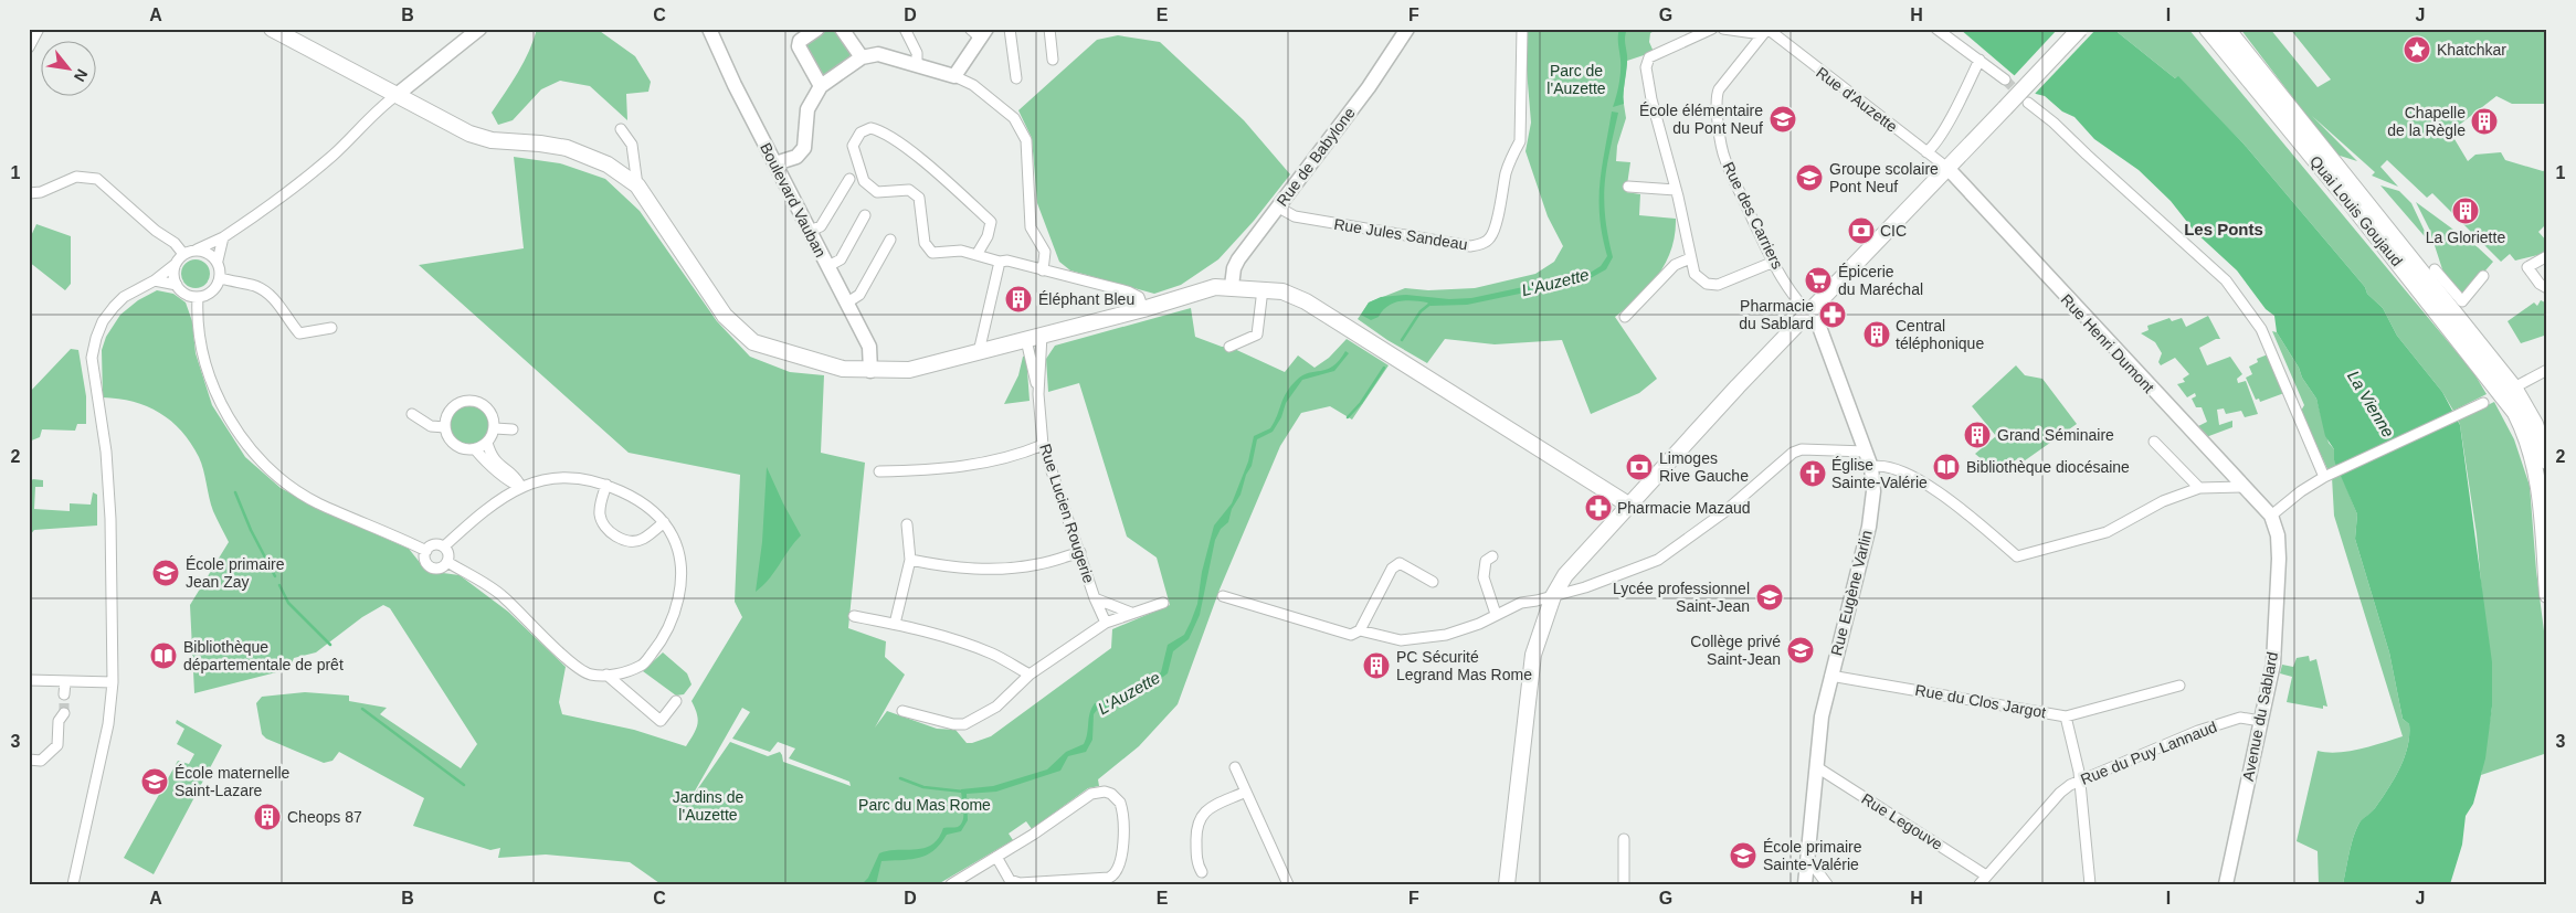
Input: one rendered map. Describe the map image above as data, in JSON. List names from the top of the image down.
{
  "streets": {
    "main road": ["Quai Louis Goujaud"],
    "street": [
      "Rue d'Auzette",
      "Rue de Babylone",
      "Boulevard Vauban",
      "Rue des Carriers",
      "Rue Jules Sandeau",
      "Rue Henri Dumont",
      "Rue Lucien Rougerie",
      "Rue Eugène Varlin",
      "Rue du Clos Jargot",
      "Avenue du Sablard",
      "Rue du Puy Lannaud",
      "Rue Legouve"
    ]
  },
  "crossings": [
    ["Rue d'Auzette", "Rue des Carriers"],
    ["Rue d'Auzette", "Rue Henri Dumont"],
    ["Rue de Babylone", "Rue Jules Sandeau"],
    ["Rue des Carriers", "Rue Eugène Varlin"],
    ["Rue Henri Dumont", "Avenue du Sablard"],
    ["Rue Eugène Varlin", "Rue du Clos Jargot"],
    ["Rue Eugène Varlin", "Rue Legouve"],
    ["Rue du Clos Jargot", "Rue du Puy Lannaud"],
    ["Avenue du Sablard", "Rue du Puy Lannaud"],
    ["Rue du Puy Lannaud", "Rue Legouve"]
  ],
  "districts": ["Les Ponts"],
  "water": ["L'Auzette", "La Vienne"],
  "parks": ["Parc de l'Auzette", "Jardins de l'Auzette", "Parc du Mas Rome"],
  "places": {
    "place": ["Khatchkar"],
    "school or university": [
      "École élémentaire du Pont Neuf",
      "Groupe scolaire Pont Neuf",
      "École primaire Jean Zay",
      "Lycée professionnel Saint-Jean",
      "Collège privé Saint-Jean",
      "École maternelle Saint-Lazare",
      "École primaire Sainte-Valérie"
    ],
    "building": [
      "Chapelle de la Règle",
      "La Gloriette",
      "Éléphant Bleu",
      "Central téléphonique",
      "Grand Séminaire",
      "PC Sécurité Legrand Mas Rome",
      "Cheops 87"
    ],
    "bank": ["CIC", "Limoges Rive Gauche"],
    "supermarket": ["Épicerie du Maréchal"],
    "pharmacy": ["Pharmacie du Sablard", "Pharmacie Mazaud"],
    "library": ["Bibliothèque diocésaine", "Bibliothèque départementale de prêt"],
    "church": ["Église Sainte-Valérie"]
  },
  "north": "bottom right",
  "grid": {
    "columns": [
      "A",
      "B",
      "C",
      "D",
      "E",
      "F",
      "G",
      "H",
      "I",
      "J"
    ],
    "rows": ["1", "2", "3"]
  }
}
